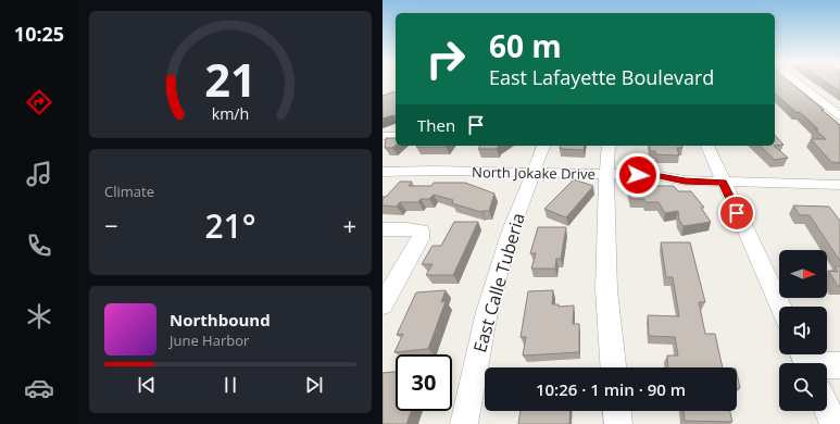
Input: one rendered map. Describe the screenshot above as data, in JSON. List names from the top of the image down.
{
  "streets": {
    "street": ["North Jokake Drive", "East Calle Tuberia"]
  },
  "crossings": [
    ["North Jokake Drive", "East Calle Tuberia"]
  ],
  "north": "right",
  "page": {
    "tabs": "10:25",
    "turn": ["60 m", "East Lafayette Boulevard"],
    "then": "Then",
    "tile": "Climate",
    "heat": ["−", "21°", "+"],
    "song": ["Northbound", "June Harbor"],
    "limit": "30",
    "trip": "10:26 · 1 min · 90 m",
    "gauge": ["21", "km/h"]
  }
}
